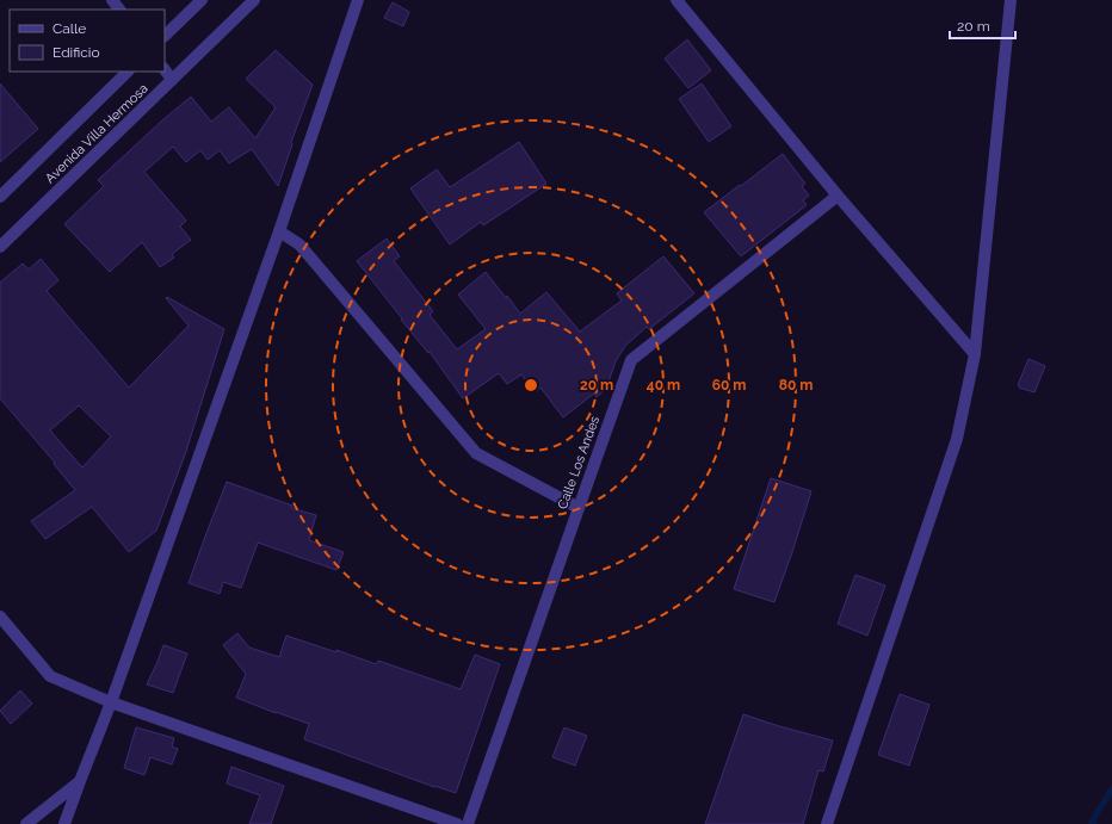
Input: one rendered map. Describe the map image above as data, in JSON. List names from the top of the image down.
{
  "streets": {
    "street": ["Avenida Villa Hermosa", "Calle Los Andes"]
  },
  "legend": ["Calle", "Edificio"],
  "scale_bar": "20 m",
  "rings": [
    "20 m",
    "40 m",
    "60 m",
    "80 m"
  ]
}
